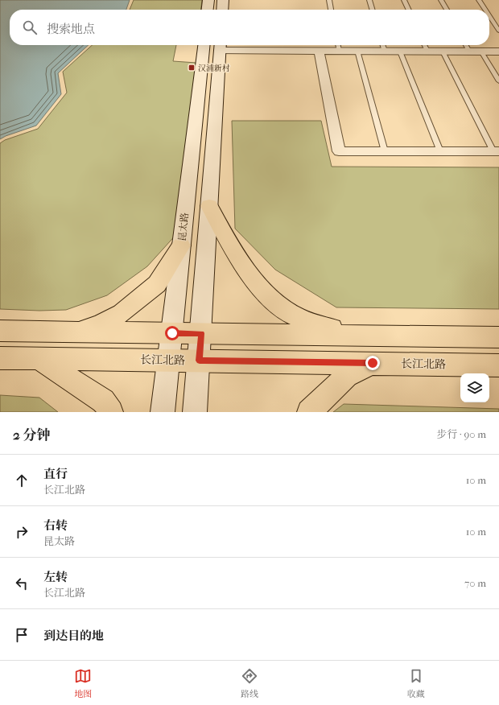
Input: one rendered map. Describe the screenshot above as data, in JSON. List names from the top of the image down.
{
  "streets": {
    "main road": ["昆太路", "长江北路"]
  },
  "crossings": [
    ["昆太路", "长江北路"]
  ],
  "places": {
    "transit": ["汉浦新村"]
  },
  "page": {
    "search": "搜索地点",
    "heading": ["2 分钟", "步行 · 90 m"],
    "list": [
      ["直行", "长江北路", "10 m"],
      ["右转", "昆太路", "10 m"],
      ["左转", "长江北路", "70 m"],
      "到达目的地"
    ],
    "nav": ["地图", "路线", "收藏"]
  }
}
